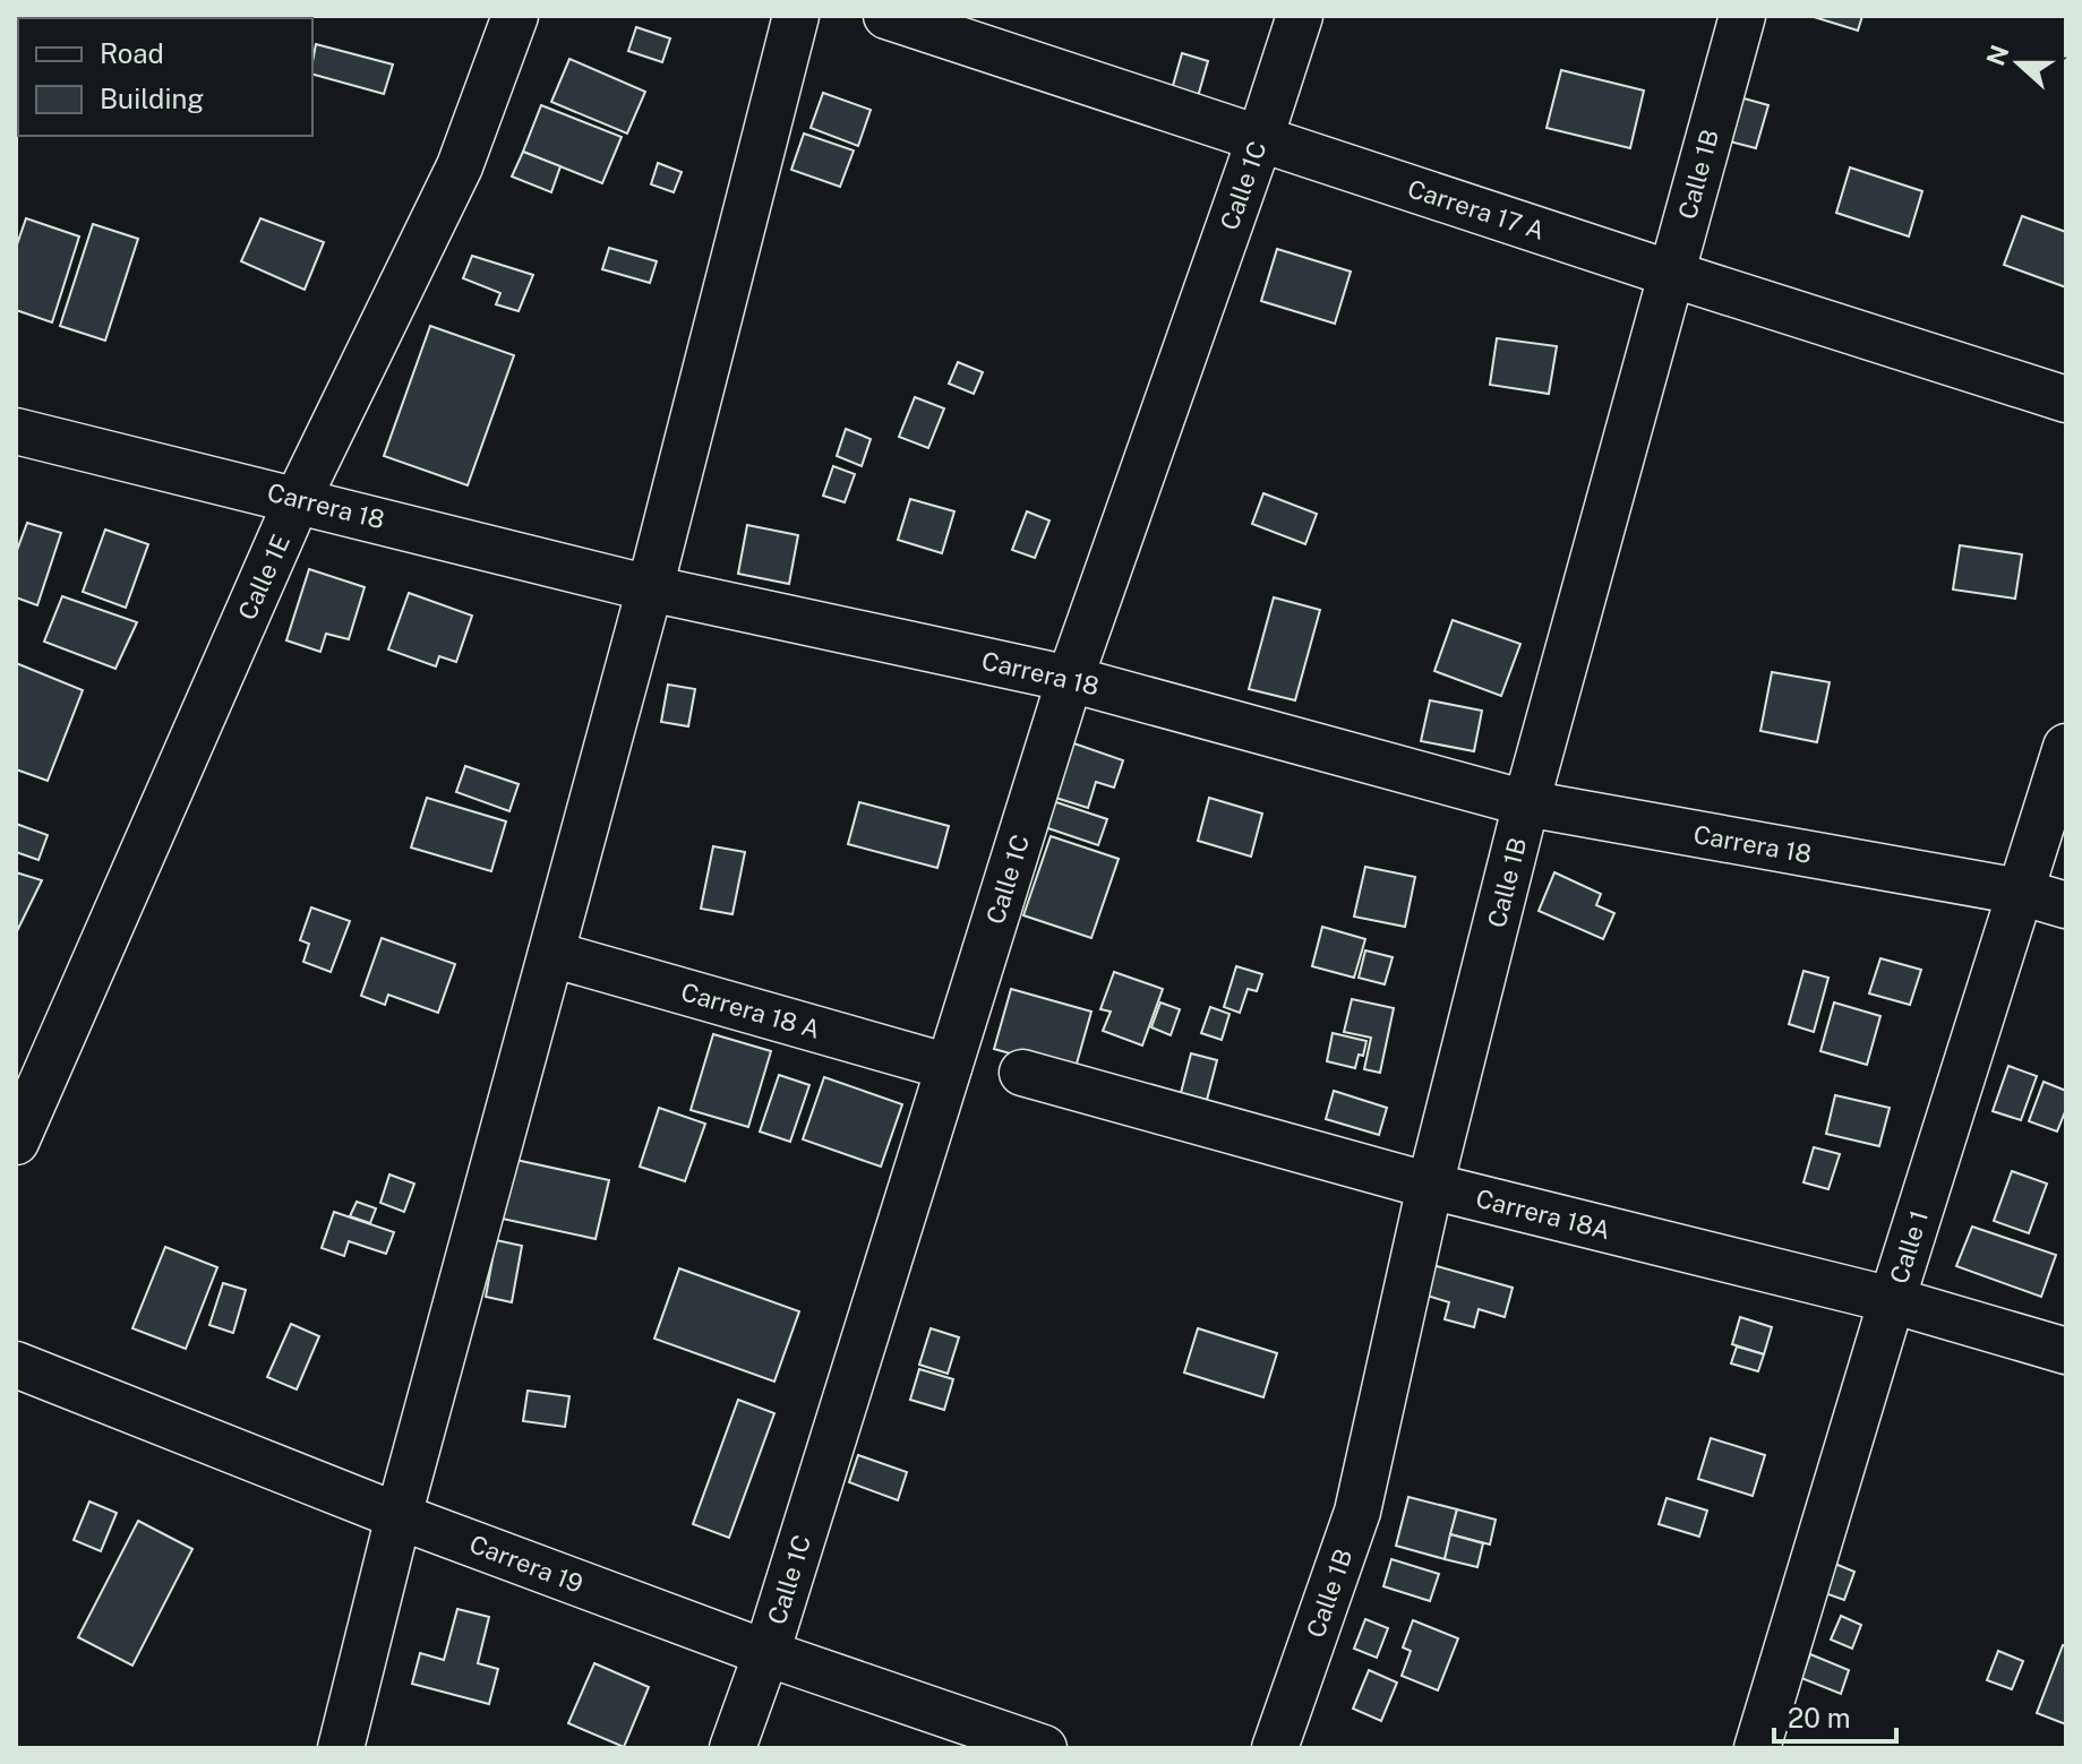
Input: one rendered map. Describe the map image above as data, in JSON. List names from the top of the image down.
{
  "streets": {
    "street": [
      "Calle 1B",
      "Calle 1C",
      "Carrera 17 A",
      "Carrera 18",
      "Calle 1E",
      "Carrera 18 A",
      "Carrera 18A",
      "Calle 1",
      "Carrera 19"
    ]
  },
  "crossings": [
    ["Calle 1B", "Carrera 17 A"],
    ["Calle 1B", "Carrera 18"],
    ["Calle 1B", "Carrera 18A"],
    ["Calle 1C", "Carrera 17 A"],
    ["Calle 1C", "Carrera 18"],
    ["Calle 1C", "Carrera 18 A"],
    ["Calle 1C", "Carrera 19"],
    ["Carrera 18", "Calle 1E"],
    ["Carrera 18", "Calle 1"],
    ["Carrera 18A", "Calle 1"]
  ],
  "legend": ["Road", "Building"],
  "scale_bar": "20 m",
  "north": "left"
}
